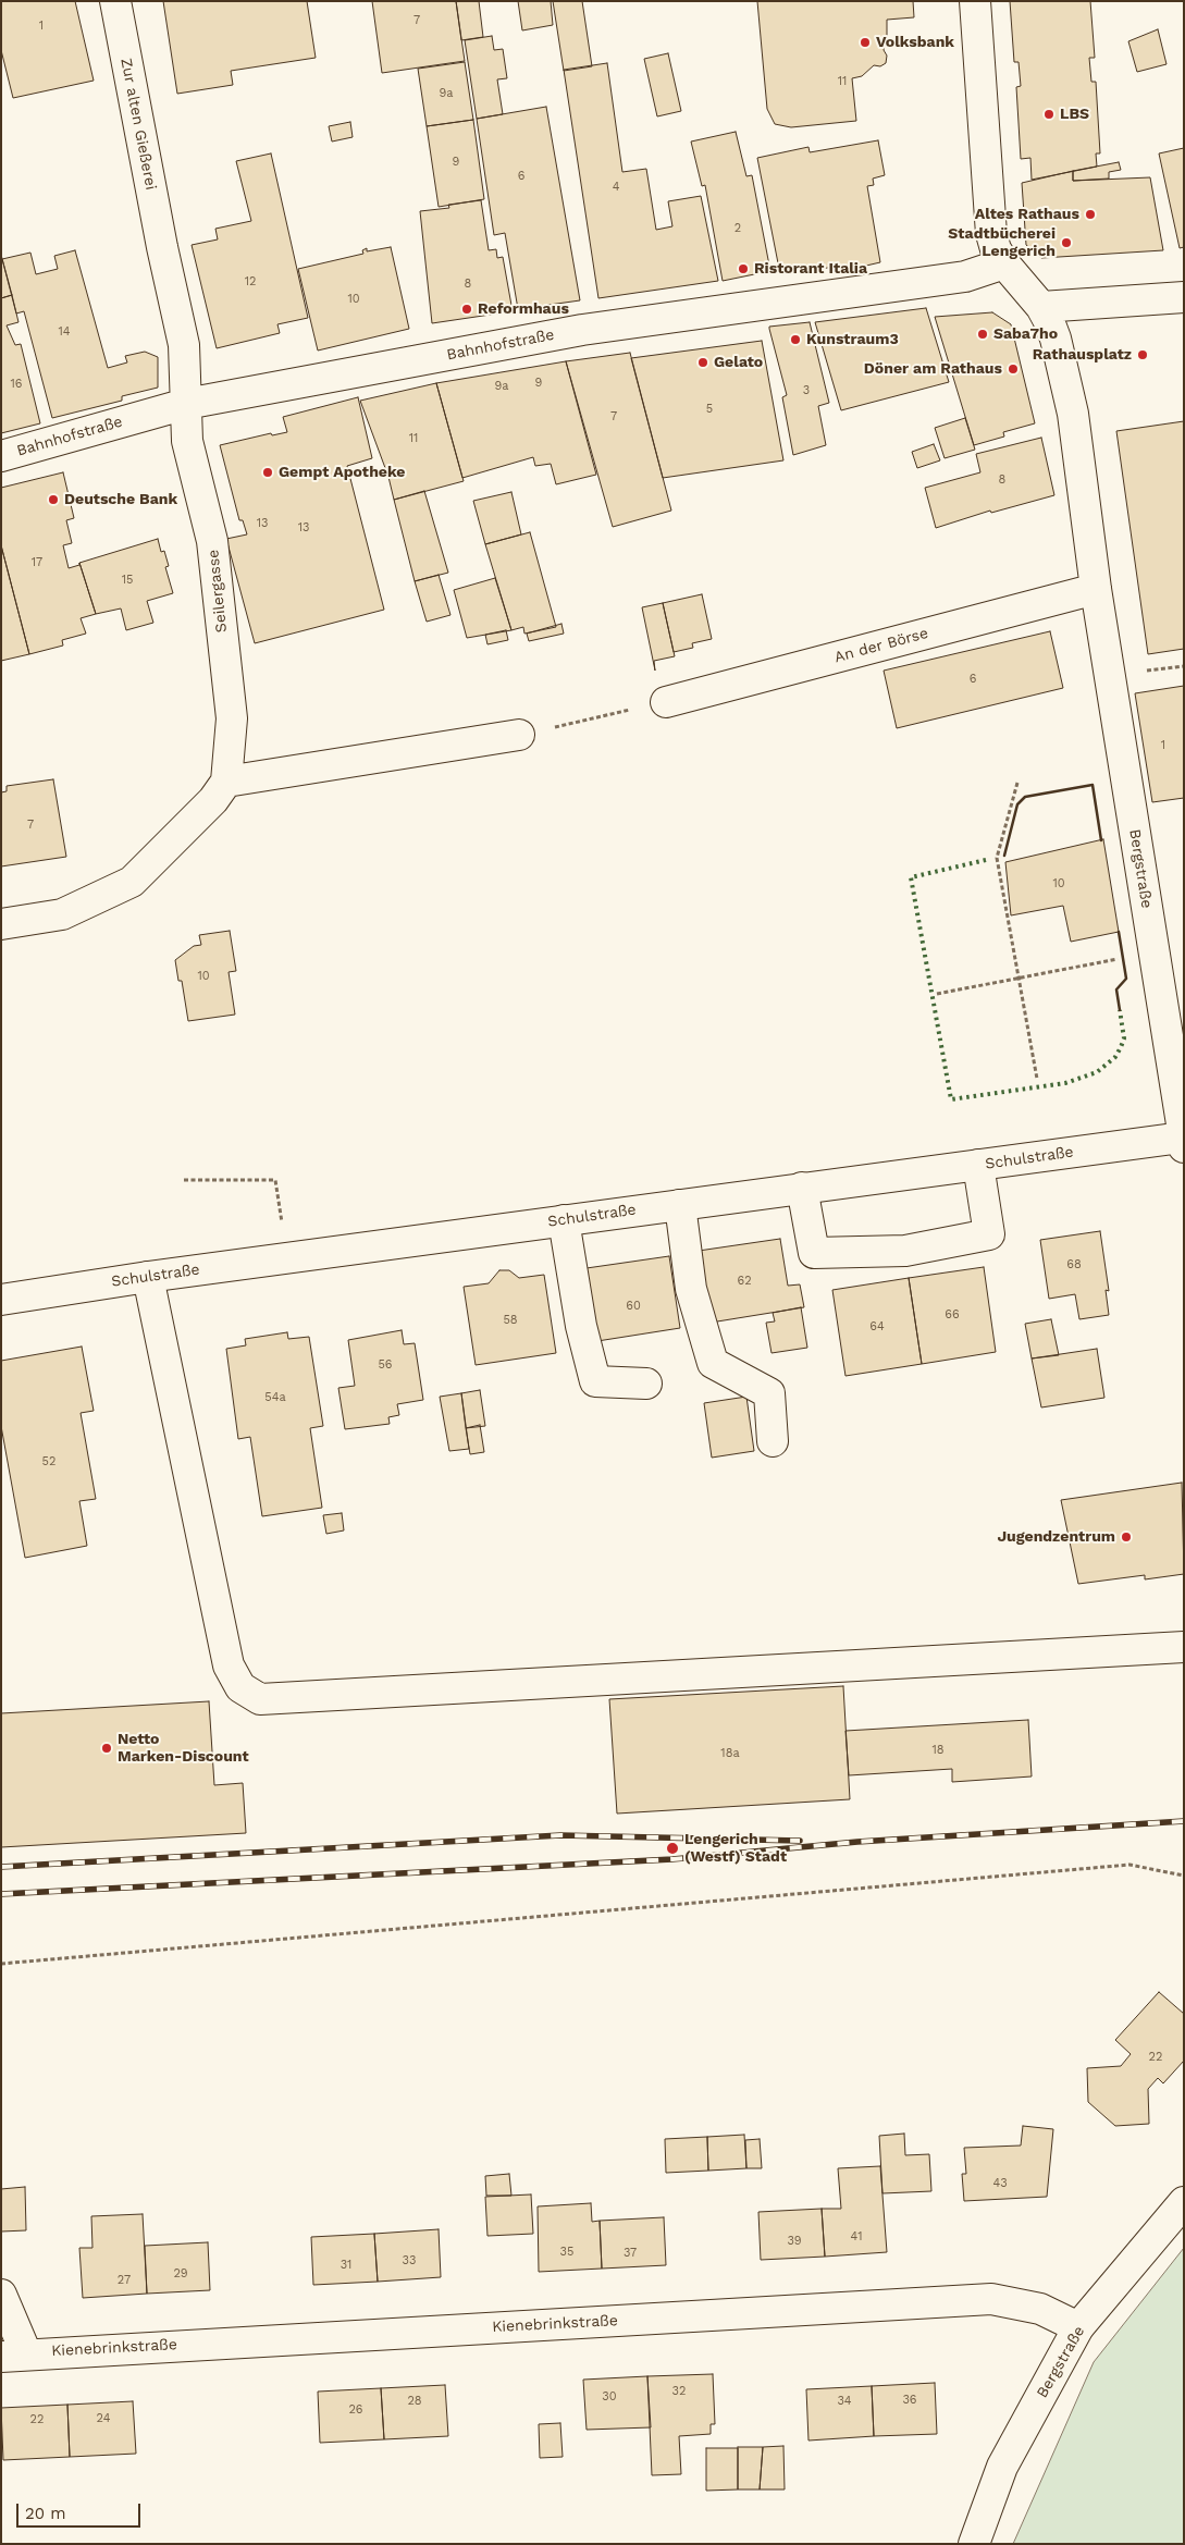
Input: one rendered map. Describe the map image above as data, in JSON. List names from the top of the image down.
{
  "streets": {
    "street": [
      "Zur alten Gießerei",
      "Bahnhofstraße",
      "Seilergasse",
      "An der Börse",
      "Bergstraße",
      "Schulstraße",
      "Kienebrinkstraße"
    ]
  },
  "crossings": [
    ["Zur alten Gießerei", "Bahnhofstraße"],
    ["Zur alten Gießerei", "Seilergasse"],
    ["Bahnhofstraße", "Seilergasse"],
    ["An der Börse", "Bergstraße"],
    ["Bergstraße", "Schulstraße"],
    ["Bergstraße", "Kienebrinkstraße"]
  ],
  "places": [
    "Volksbank",
    "LBS",
    "Altes Rathaus",
    "Stadtbücherei Lengerich",
    "Ristorant Italia",
    "Reformhaus",
    "Saba7ho",
    "Kunstraum3",
    "Rathausplatz",
    "Gelato",
    "Döner am Rathaus",
    "Gempt Apotheke",
    "Deutsche Bank",
    "Jugendzentrum",
    "Netto Marken-Discount",
    "Lengerich (Westf) Stadt"
  ],
  "house_numbers": [
    "7",
    "1",
    "11",
    "9a",
    "9",
    "6",
    "4",
    "2",
    "12",
    "8",
    "10",
    "14",
    "9",
    "16",
    "9a",
    "3",
    "5",
    "7",
    "11",
    "8",
    "13",
    "13",
    "17",
    "15",
    "6",
    "1",
    "7",
    "10",
    "10",
    "68",
    "62",
    "60",
    "66",
    "58",
    "64",
    "56",
    "54a",
    "52",
    "18",
    "18a",
    "22",
    "43",
    "41",
    "39",
    "35",
    "37",
    "33",
    "31",
    "29",
    "27",
    "32",
    "30",
    "36",
    "28",
    "34",
    "26",
    "24",
    "22"
  ],
  "scale_bar": "20 m"
}
